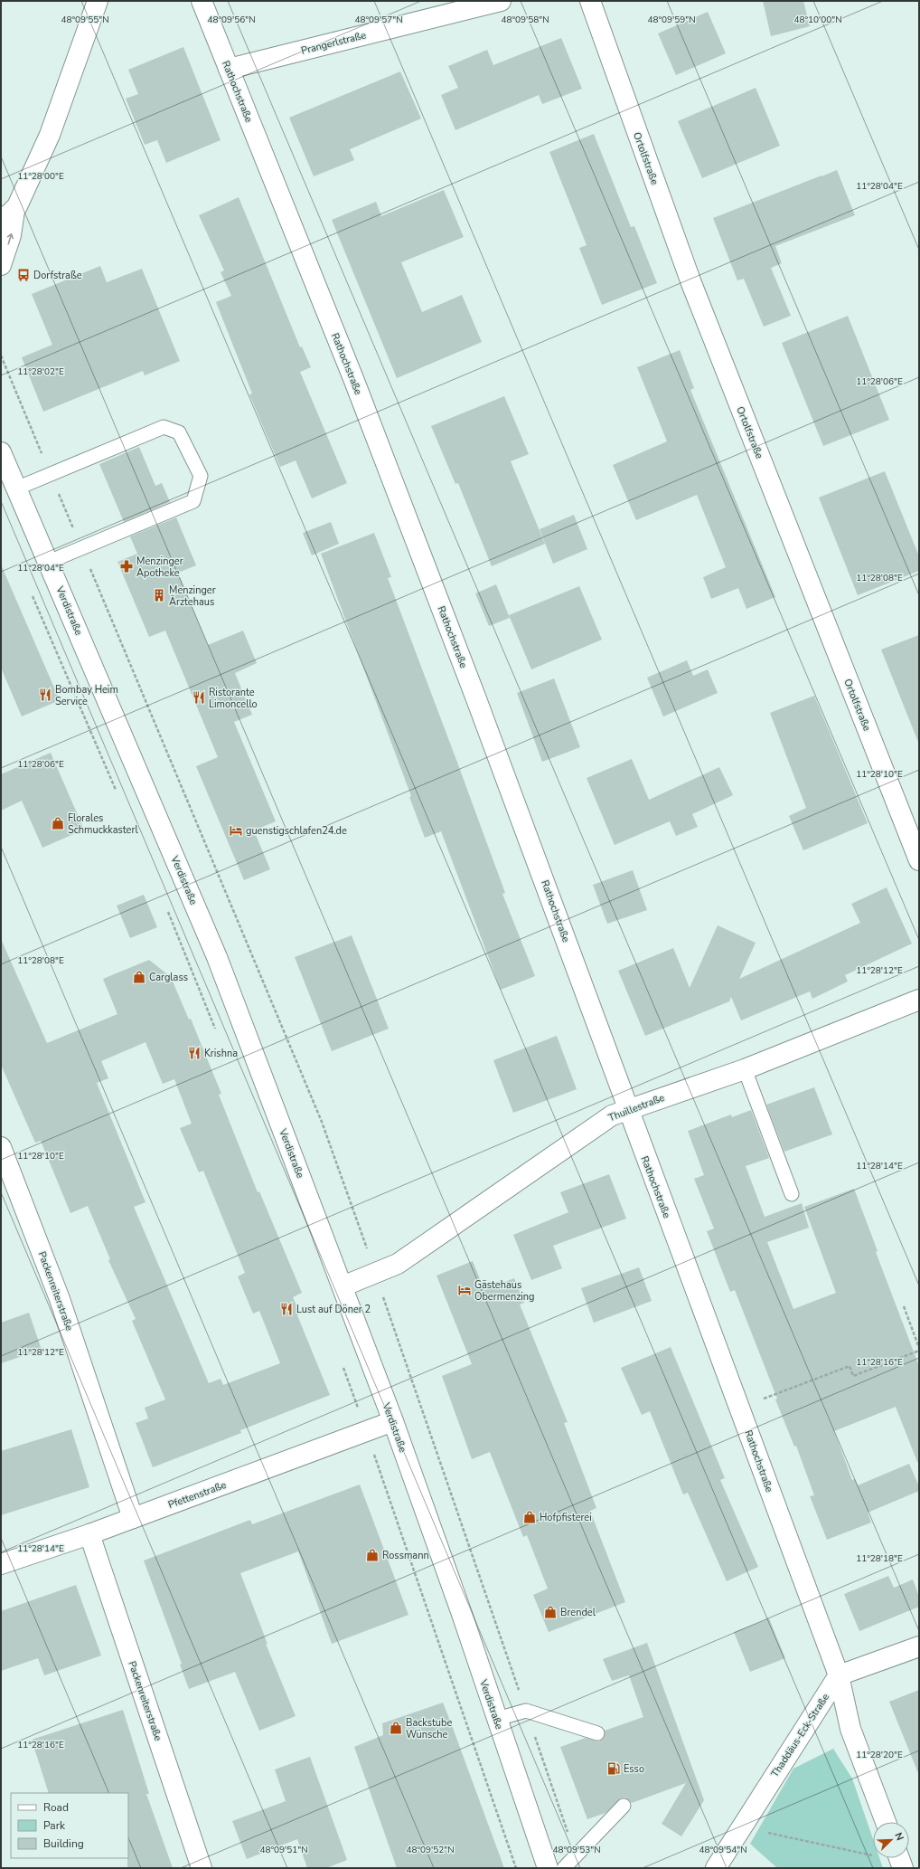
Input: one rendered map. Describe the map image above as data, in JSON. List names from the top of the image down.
{
  "streets": {
    "street": [
      "Prangerlstraße",
      "Rathochstraße",
      "Ortolfstraße",
      "Verdistraße",
      "Thuillestraße",
      "Packenreiterstraße",
      "Pfettenstraße",
      "Thaddäus-Eck-Straße"
    ]
  },
  "crossings": [
    ["Prangerlstraße", "Rathochstraße"],
    ["Rathochstraße", "Thuillestraße"],
    ["Rathochstraße", "Thaddäus-Eck-Straße"],
    ["Verdistraße", "Thuillestraße"],
    ["Verdistraße", "Pfettenstraße"],
    ["Packenreiterstraße", "Pfettenstraße"]
  ],
  "places": {
    "bus stop": ["Dorfstraße"],
    "pharmacy": ["Menzinger Apotheke"],
    "building": ["Menzinger Ärztehaus"],
    "restaurant": [
      "Bombay Heim Service",
      "Ristorante Limoncello",
      "Krishna",
      "Lust auf Döner 2"
    ],
    "shop": [
      "Florales Schmuckkasterl",
      "Carglass",
      "Hofpfisterei",
      "Rossmann",
      "Brendel",
      "Backstube Wünsche"
    ],
    "hotel": ["guenstigschlafen24.de", "Gästehaus Obermenzing"],
    "fuel station": ["Esso"]
  },
  "legend": ["Road", "Park", "Building"],
  "north": "top right",
  "coordinates": [
    "48°09'55\"N",
    "48°09'56\"N",
    "48°09'57\"N",
    "48°09'58\"N",
    "48°09'59\"N",
    "48°10'00\"N",
    "11°28'00\"E",
    "11°28'04\"E",
    "11°28'02\"E",
    "11°28'06\"E",
    "11°28'08\"E",
    "11°28'10\"E",
    "11°28'12\"E",
    "11°28'14\"E",
    "11°28'16\"E",
    "11°28'18\"E",
    "11°28'20\"E",
    "48°09'51\"N",
    "48°09'52\"N",
    "48°09'53\"N",
    "48°09'54\"N"
  ]
}
